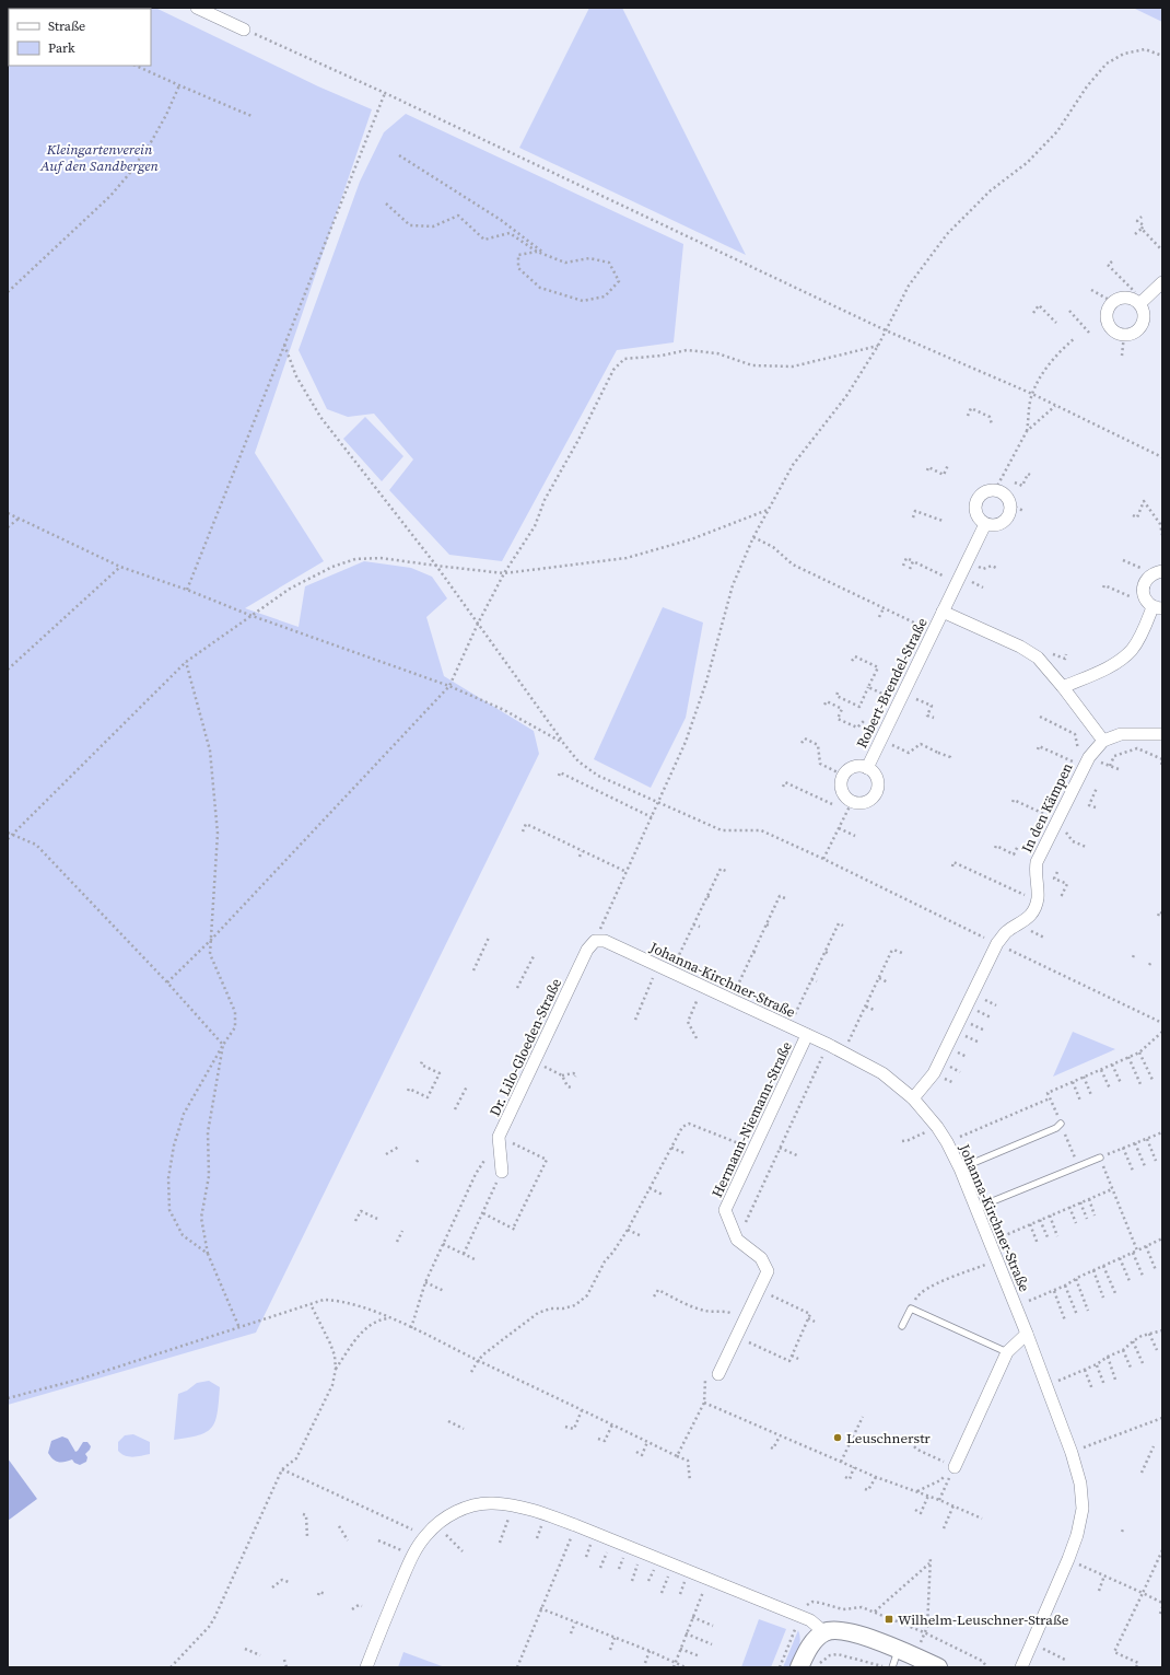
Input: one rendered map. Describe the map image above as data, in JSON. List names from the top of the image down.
{
  "streets": {
    "street": [
      "Robert-Brendel-Straße",
      "In den Kämpen",
      "Johanna-Kirchner-Straße",
      "Dr. Lilo-Gloeden-Straße",
      "Hermann-Niemann-Straße"
    ]
  },
  "crossings": [
    ["Robert-Brendel-Straße", "In den Kämpen"],
    ["Johanna-Kirchner-Straße", "Dr. Lilo-Gloeden-Straße"],
    ["Johanna-Kirchner-Straße", "Hermann-Niemann-Straße"]
  ],
  "parks": ["Kleingartenverein Auf den Sandbergen"],
  "places": {
    "other": ["Leuschnerstr"],
    "transit": ["Wilhelm-Leuschner-Straße"]
  },
  "legend": ["Straße", "Park"]
}
